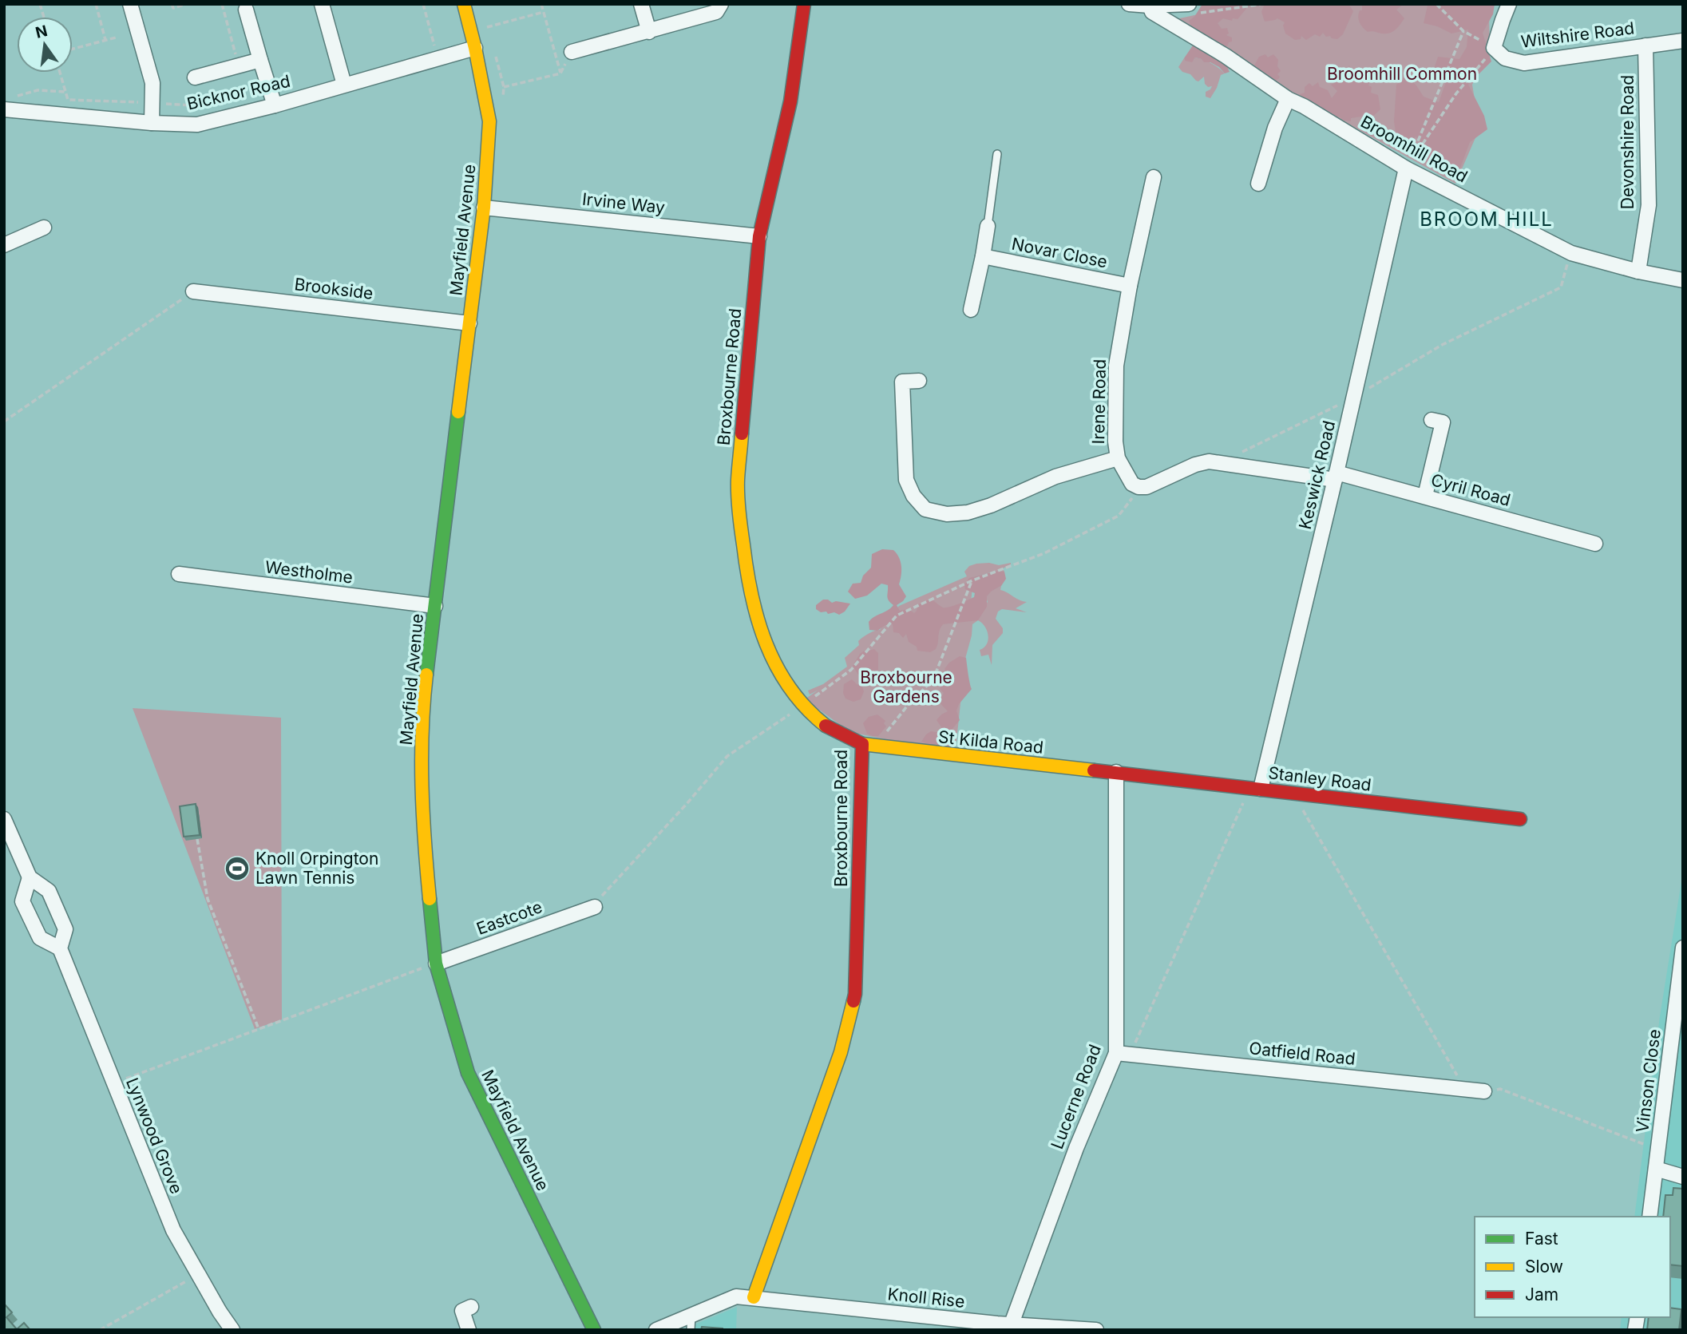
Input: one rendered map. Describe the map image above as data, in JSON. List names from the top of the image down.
{
  "streets": {
    "street": [
      "Wiltshire Road",
      "Bicknor Road",
      "Devonshire Road",
      "Broomhill Road",
      "Irvine Way",
      "Mayfield Avenue",
      "Novar Close",
      "Brookside",
      "Broxbourne Road",
      "Irene Road",
      "Keswick Road",
      "Cyril Road",
      "Westholme",
      "St Kilda Road",
      "Stanley Road",
      "Eastcote",
      "Oatfield Road",
      "Vinson Close",
      "Lucerne Road",
      "Lynwood Grove",
      "Knoll Rise"
    ]
  },
  "crossings": [
    ["Wiltshire Road", "Devonshire Road"],
    ["Bicknor Road", "Mayfield Avenue"],
    ["Devonshire Road", "Broomhill Road"],
    ["Broomhill Road", "Keswick Road"],
    ["Irvine Way", "Mayfield Avenue"],
    ["Irvine Way", "Broxbourne Road"],
    ["Mayfield Avenue", "Brookside"],
    ["Mayfield Avenue", "Westholme"],
    ["Mayfield Avenue", "Eastcote"],
    ["Novar Close", "Irene Road"],
    ["Broxbourne Road", "St Kilda Road"],
    ["Broxbourne Road", "Knoll Rise"],
    ["Keswick Road", "Cyril Road"],
    ["Keswick Road", "Stanley Road"],
    ["St Kilda Road", "Stanley Road"],
    ["St Kilda Road", "Lucerne Road"],
    ["Stanley Road", "Lucerne Road"],
    ["Oatfield Road", "Lucerne Road"],
    ["Lucerne Road", "Knoll Rise"]
  ],
  "districts": ["BROOM HILL"],
  "parks": ["Broomhill Common", "Broxbourne Gardens"],
  "places": {
    "sports": ["Knoll Orpington Lawn Tennis"]
  },
  "legend": ["Fast", "Slow", "Jam"],
  "north": "top"
}
